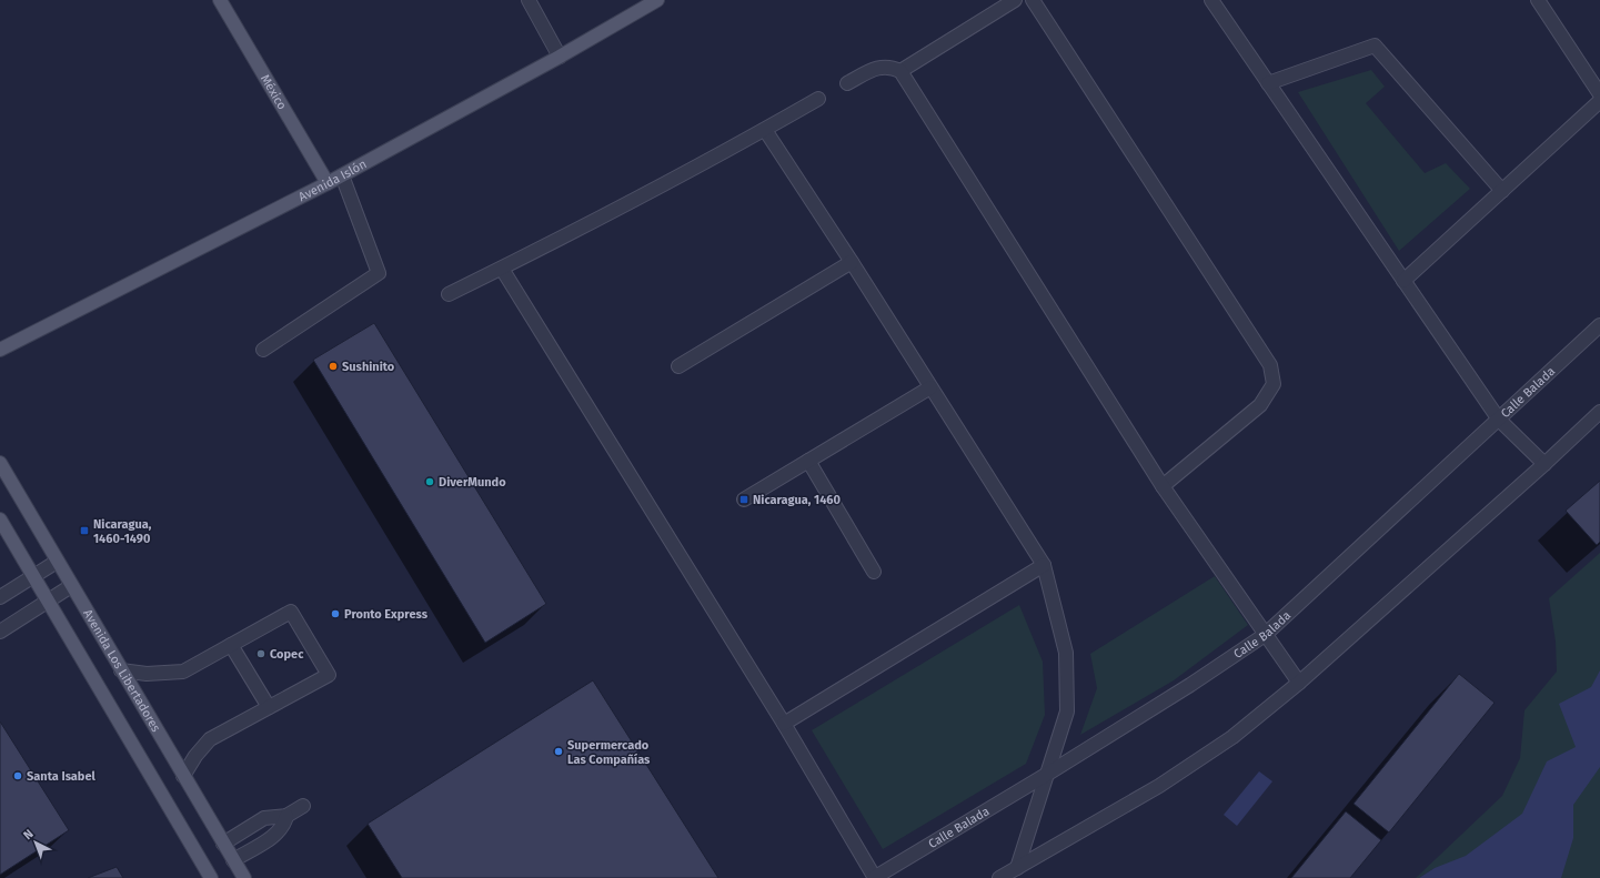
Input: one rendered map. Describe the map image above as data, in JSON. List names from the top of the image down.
{
  "streets": {
    "main road": ["México", "Avenida Islón", "Avenida Los Libertadores"],
    "street": ["Calle Balada"]
  },
  "crossings": [
    ["México", "Avenida Islón"]
  ],
  "places": {
    "other": [
      "Sushinito",
      "DiverMundo",
      "Pronto Express",
      "Copec",
      "Supermercado Las Compañías",
      "Santa Isabel"
    ],
    "transit": ["Nicaragua, 1460", "Nicaragua, 1460-1490"]
  },
  "north": "top left"
}
